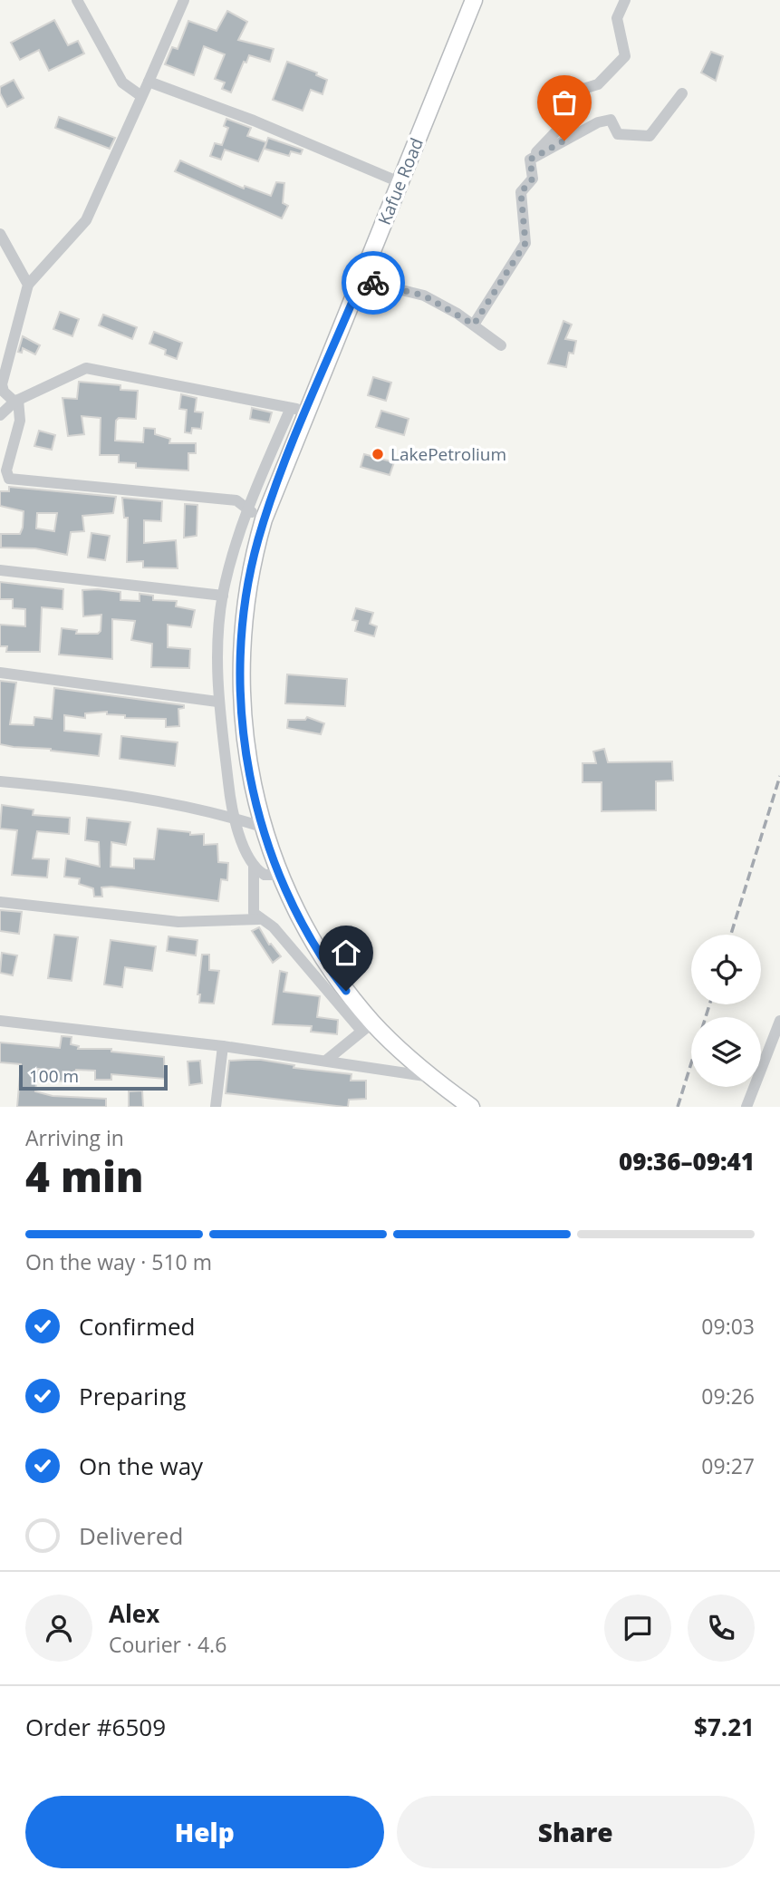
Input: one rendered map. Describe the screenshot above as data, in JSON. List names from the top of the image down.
{
  "streets": {
    "highway": ["Kafue Road"]
  },
  "places": ["LakePetrolium"],
  "scale_bar": "100 m",
  "page": {
    "scale": "100 m",
    "heading": ["4 min", "Arriving in", "09:36–09:41"],
    "panel": [
      "Alex",
      "Courier · 4.6",
      "Order #6509",
      "$7.21"
    ],
    "bar": "On the way · 510 m",
    "list": [
      ["Confirmed", "09:03"],
      ["Preparing", "09:26"],
      ["On the way", "09:27"],
      "Delivered"
    ],
    "buttons": ["Help", "Share"]
  }
}
